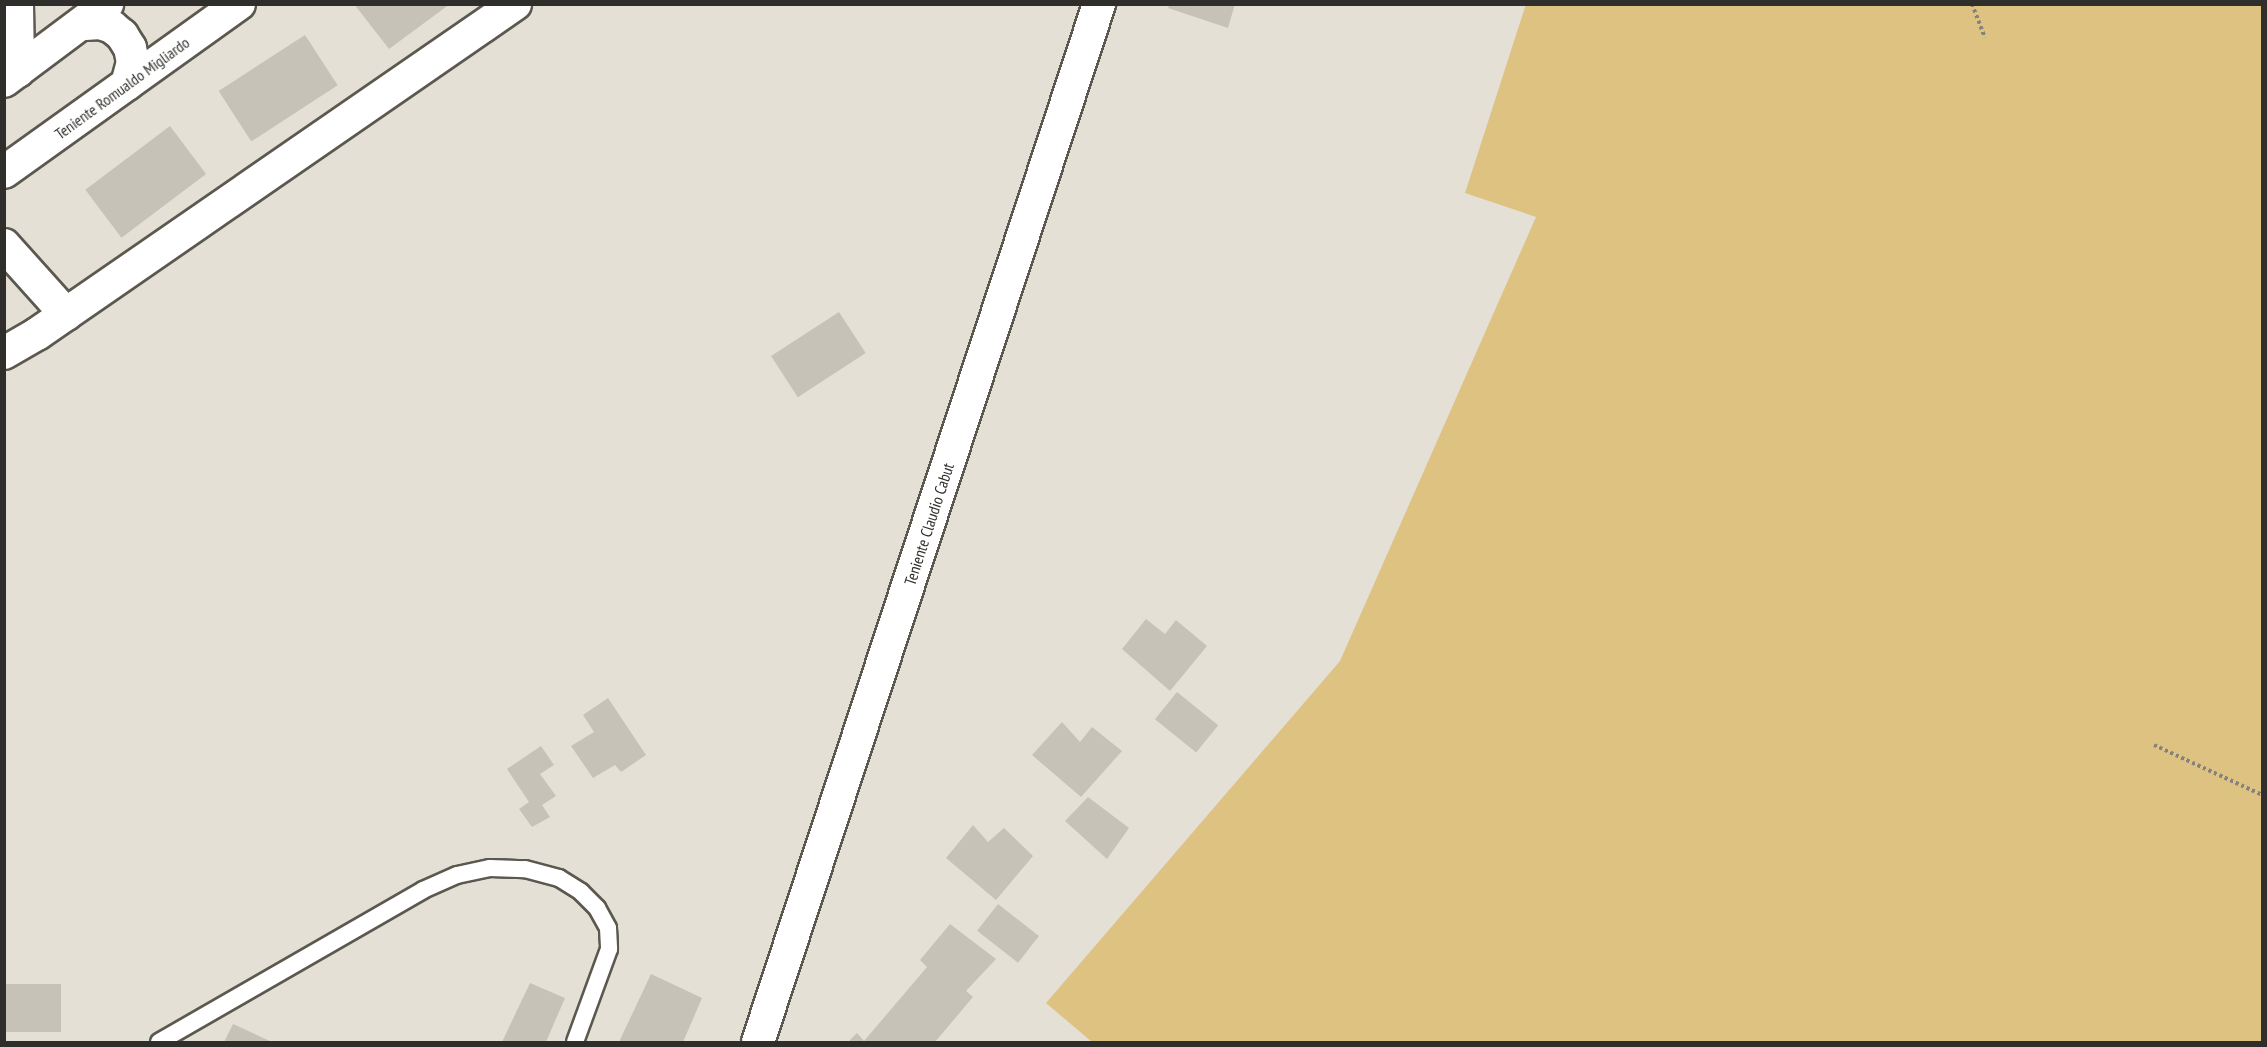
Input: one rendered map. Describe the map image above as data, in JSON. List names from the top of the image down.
{
  "streets": {
    "street": ["Teniente Romualdo Migliardo", "Teniente Claudio Cabut"]
  }
}
